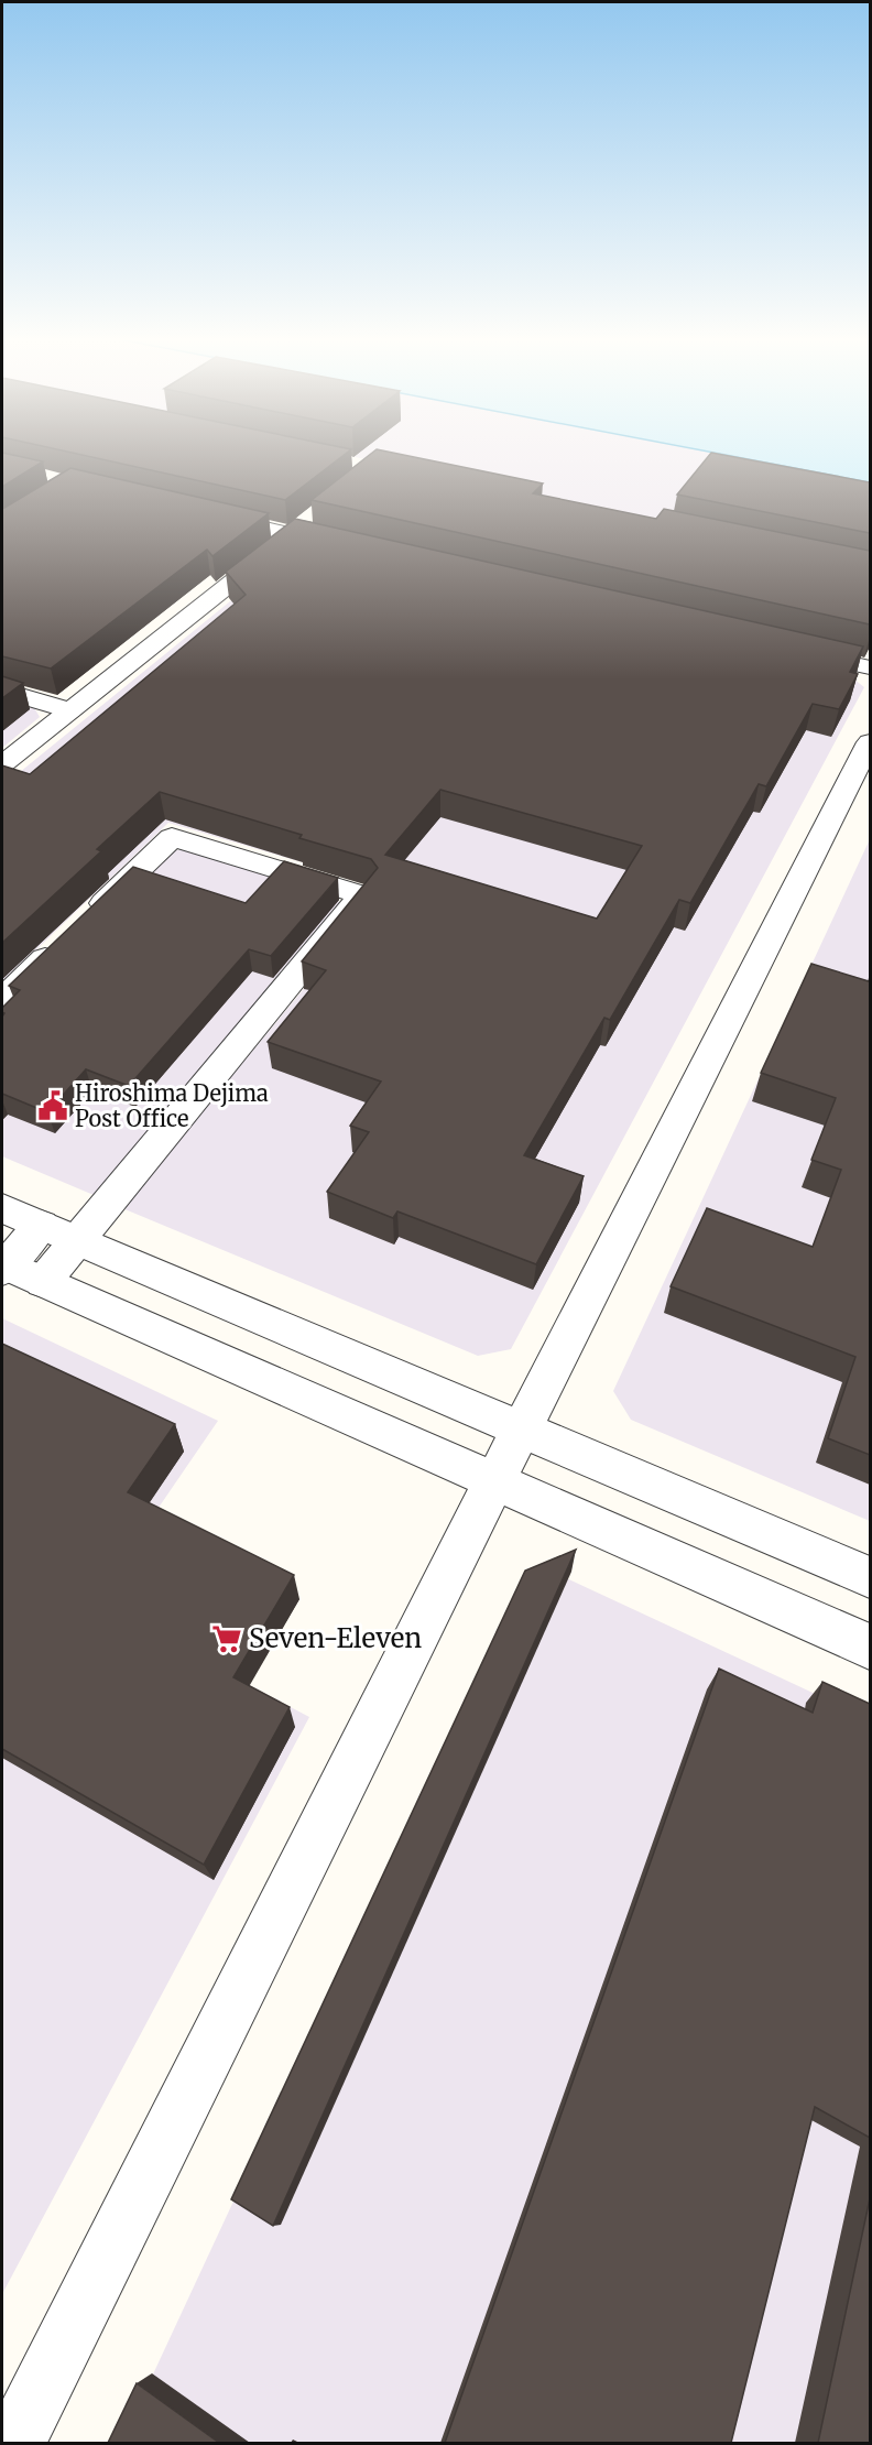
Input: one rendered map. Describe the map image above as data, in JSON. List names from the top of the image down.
{
  "places": {
    "public building": ["Hiroshima Dejima Post Office"],
    "supermarket": ["Seven-Eleven"]
  }
}
